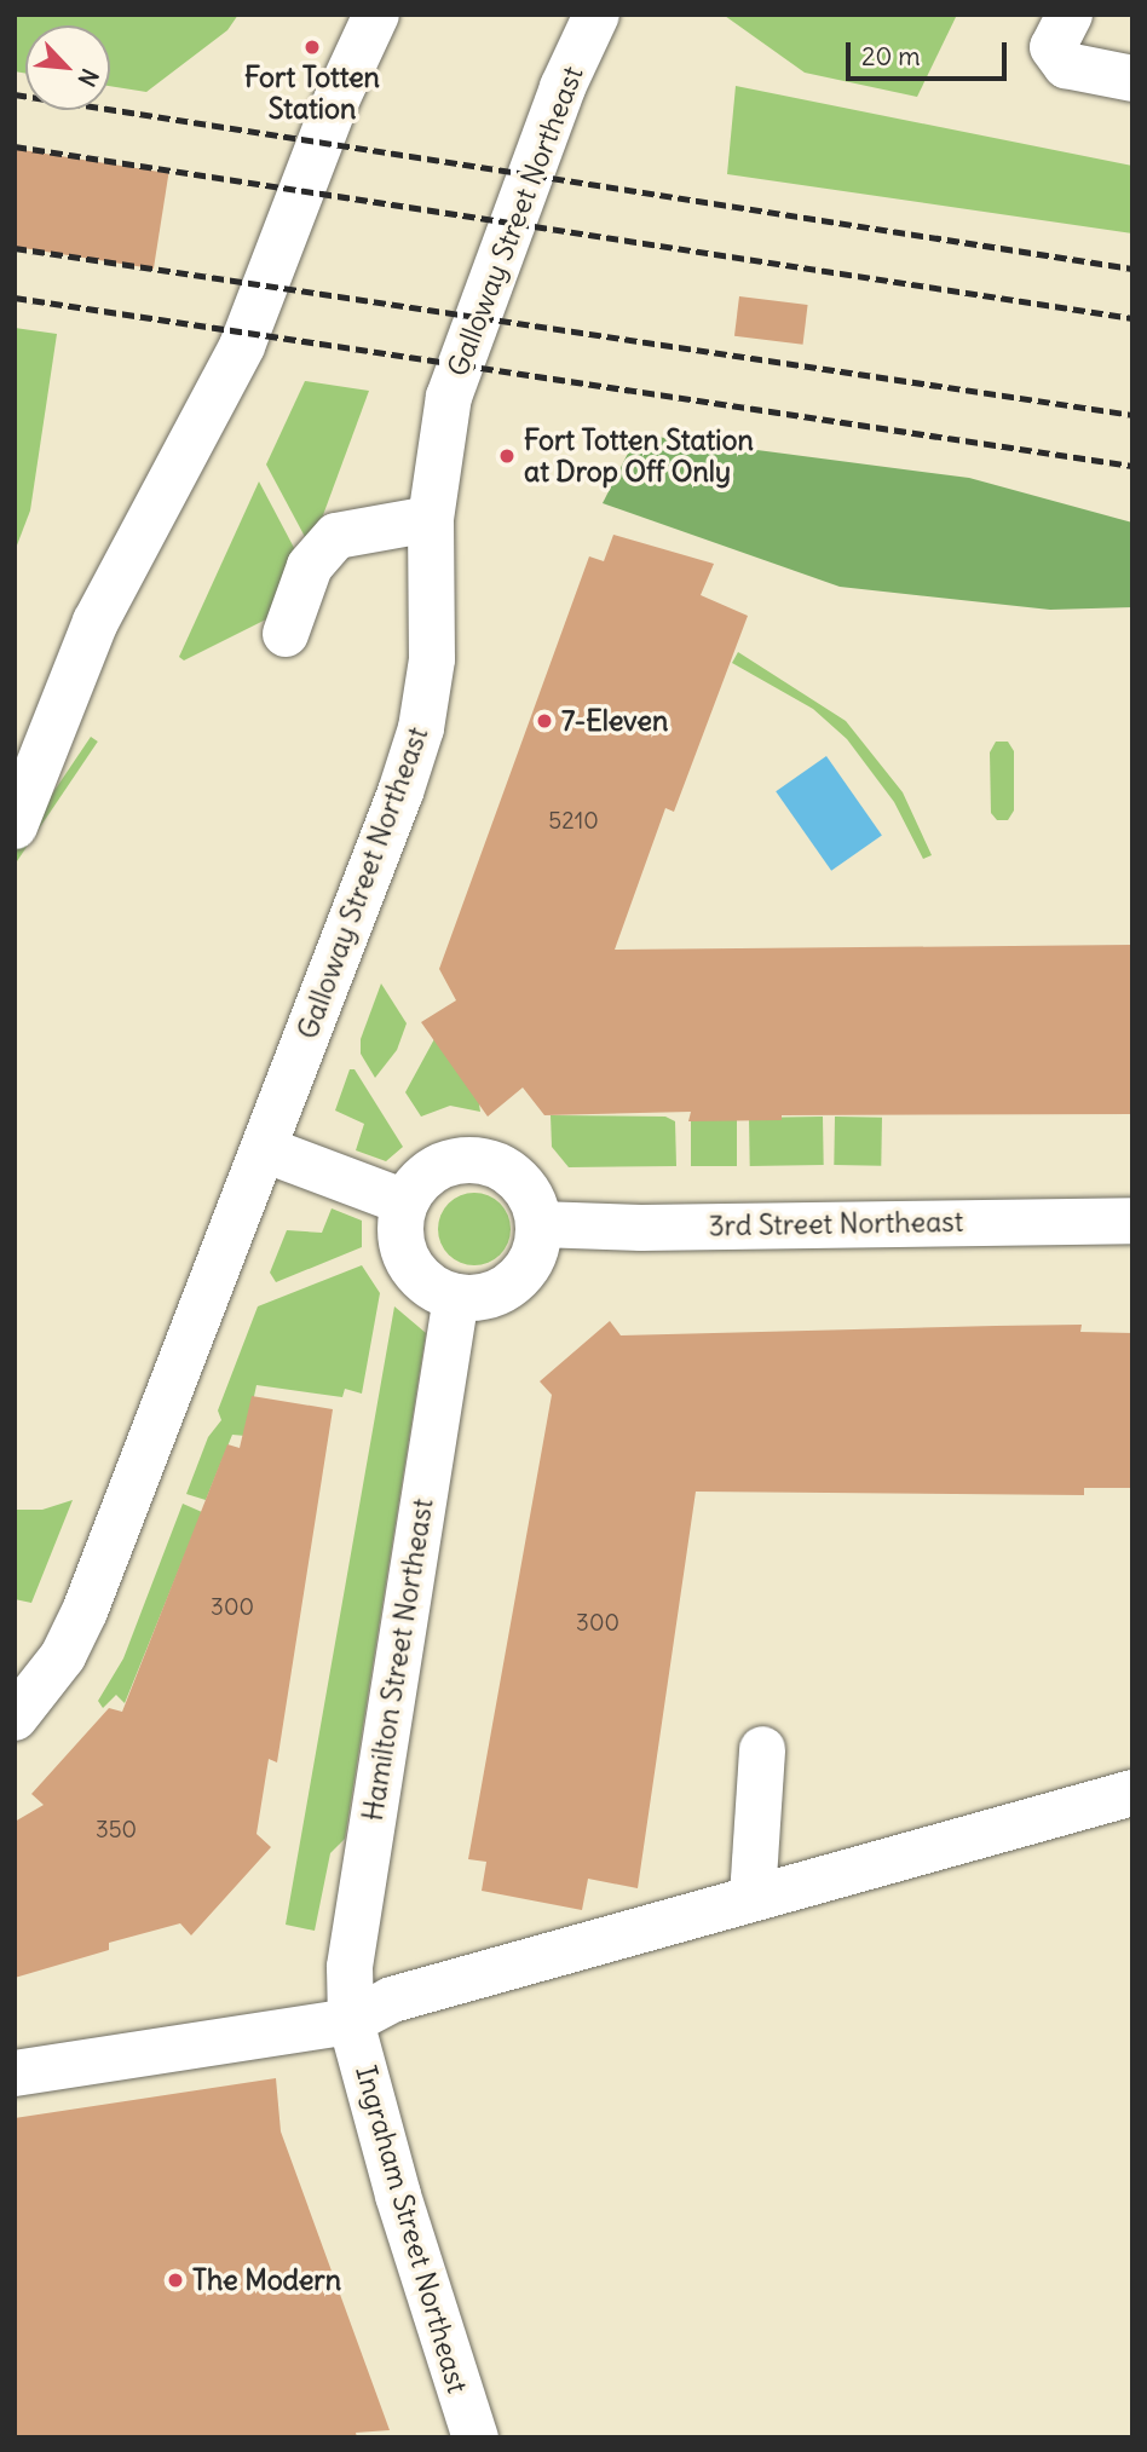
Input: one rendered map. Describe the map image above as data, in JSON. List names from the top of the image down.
{
  "streets": {
    "street": [
      "Galloway Street Northeast",
      "3rd Street Northeast",
      "Hamilton Street Northeast",
      "Ingraham Street Northeast"
    ]
  },
  "crossings": [
    ["3rd Street Northeast", "Hamilton Street Northeast"],
    ["Hamilton Street Northeast", "Ingraham Street Northeast"]
  ],
  "places": [
    "Fort Totten Station",
    "Fort Totten Station at Drop Off Only",
    "7-Eleven",
    "The Modern"
  ],
  "house_numbers": [
    "5210",
    "300",
    "300",
    "350"
  ],
  "scale_bar": "20 m",
  "north": "bottom right"
}
